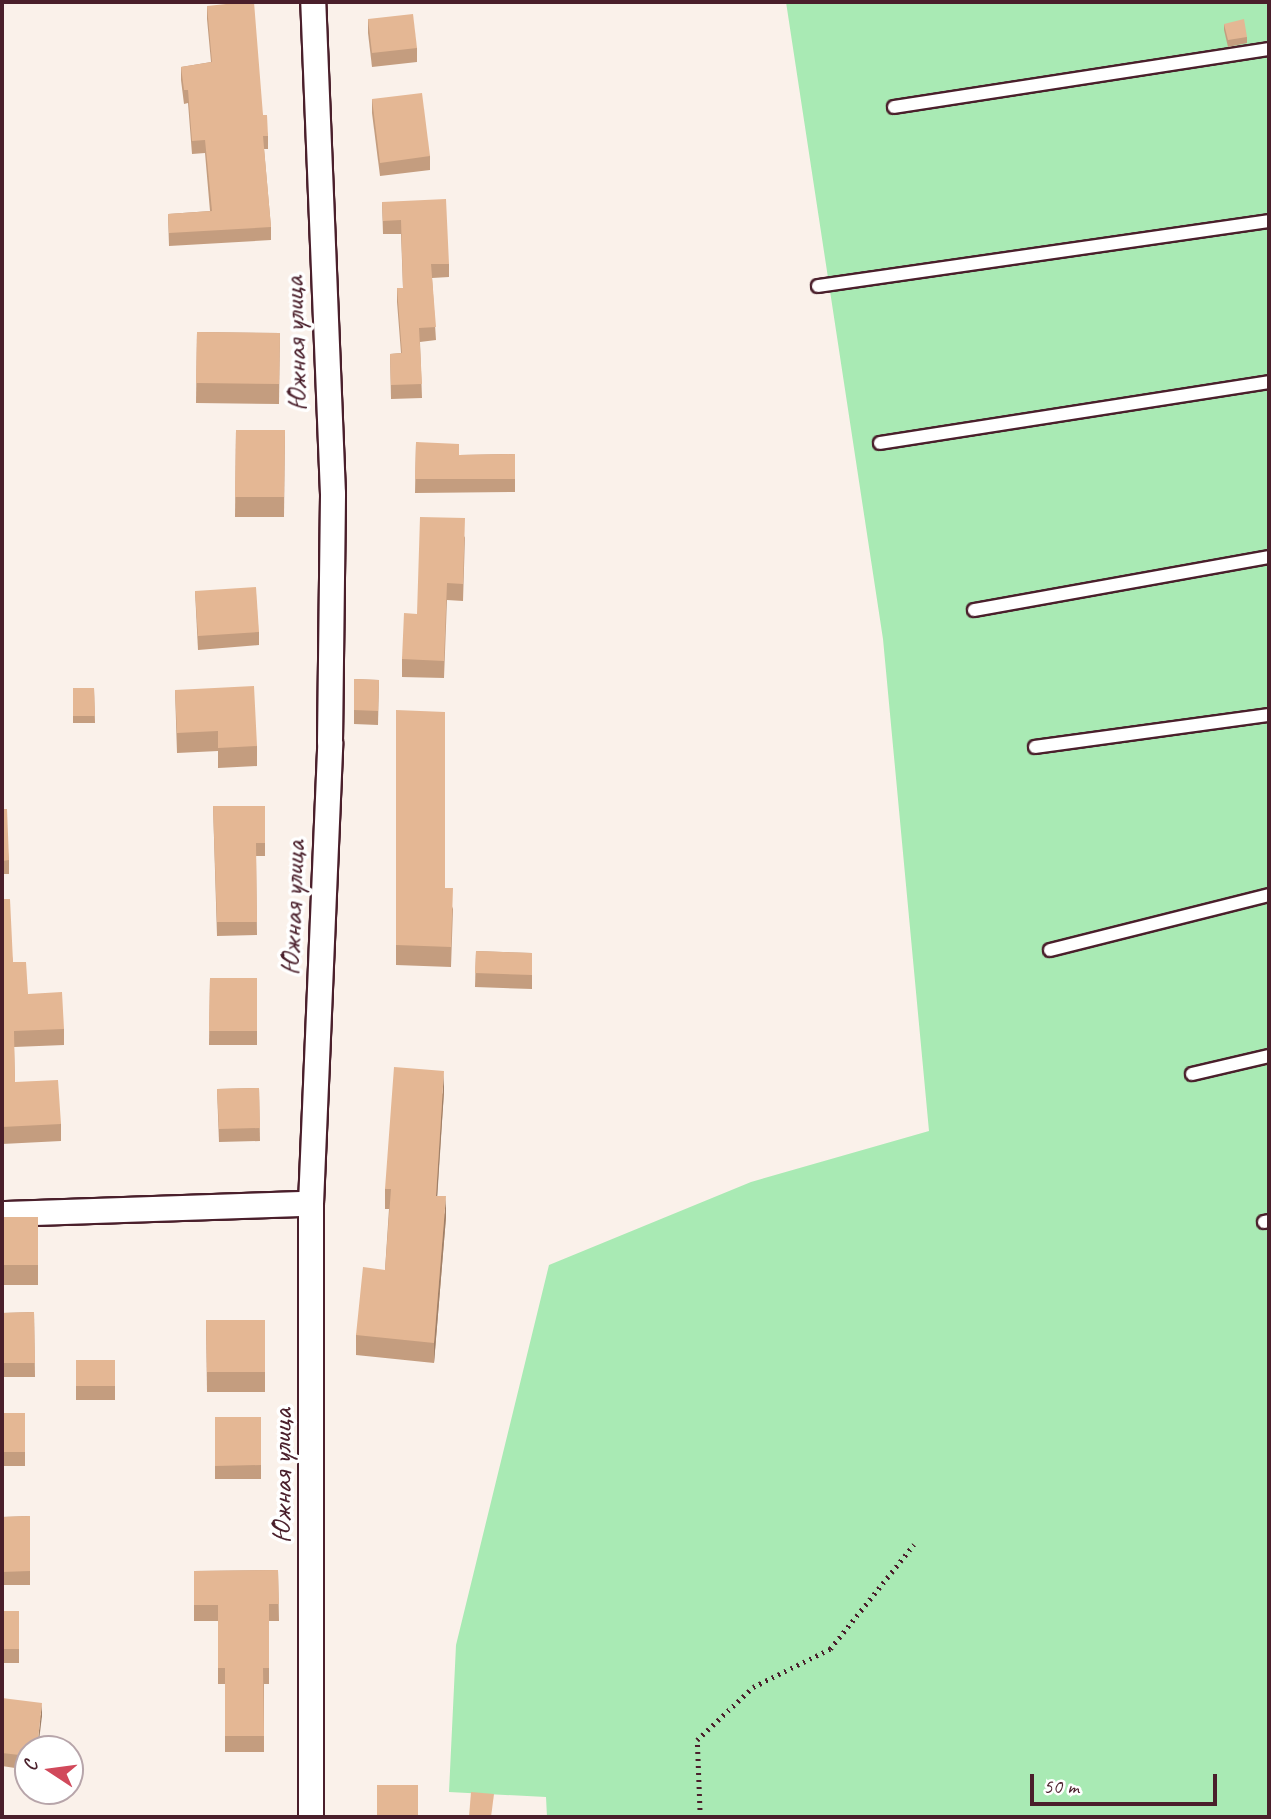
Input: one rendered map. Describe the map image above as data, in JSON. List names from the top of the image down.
{
  "streets": {
    "street": ["Южная улица"]
  },
  "scale_bar": "50 m",
  "north": "left"
}
